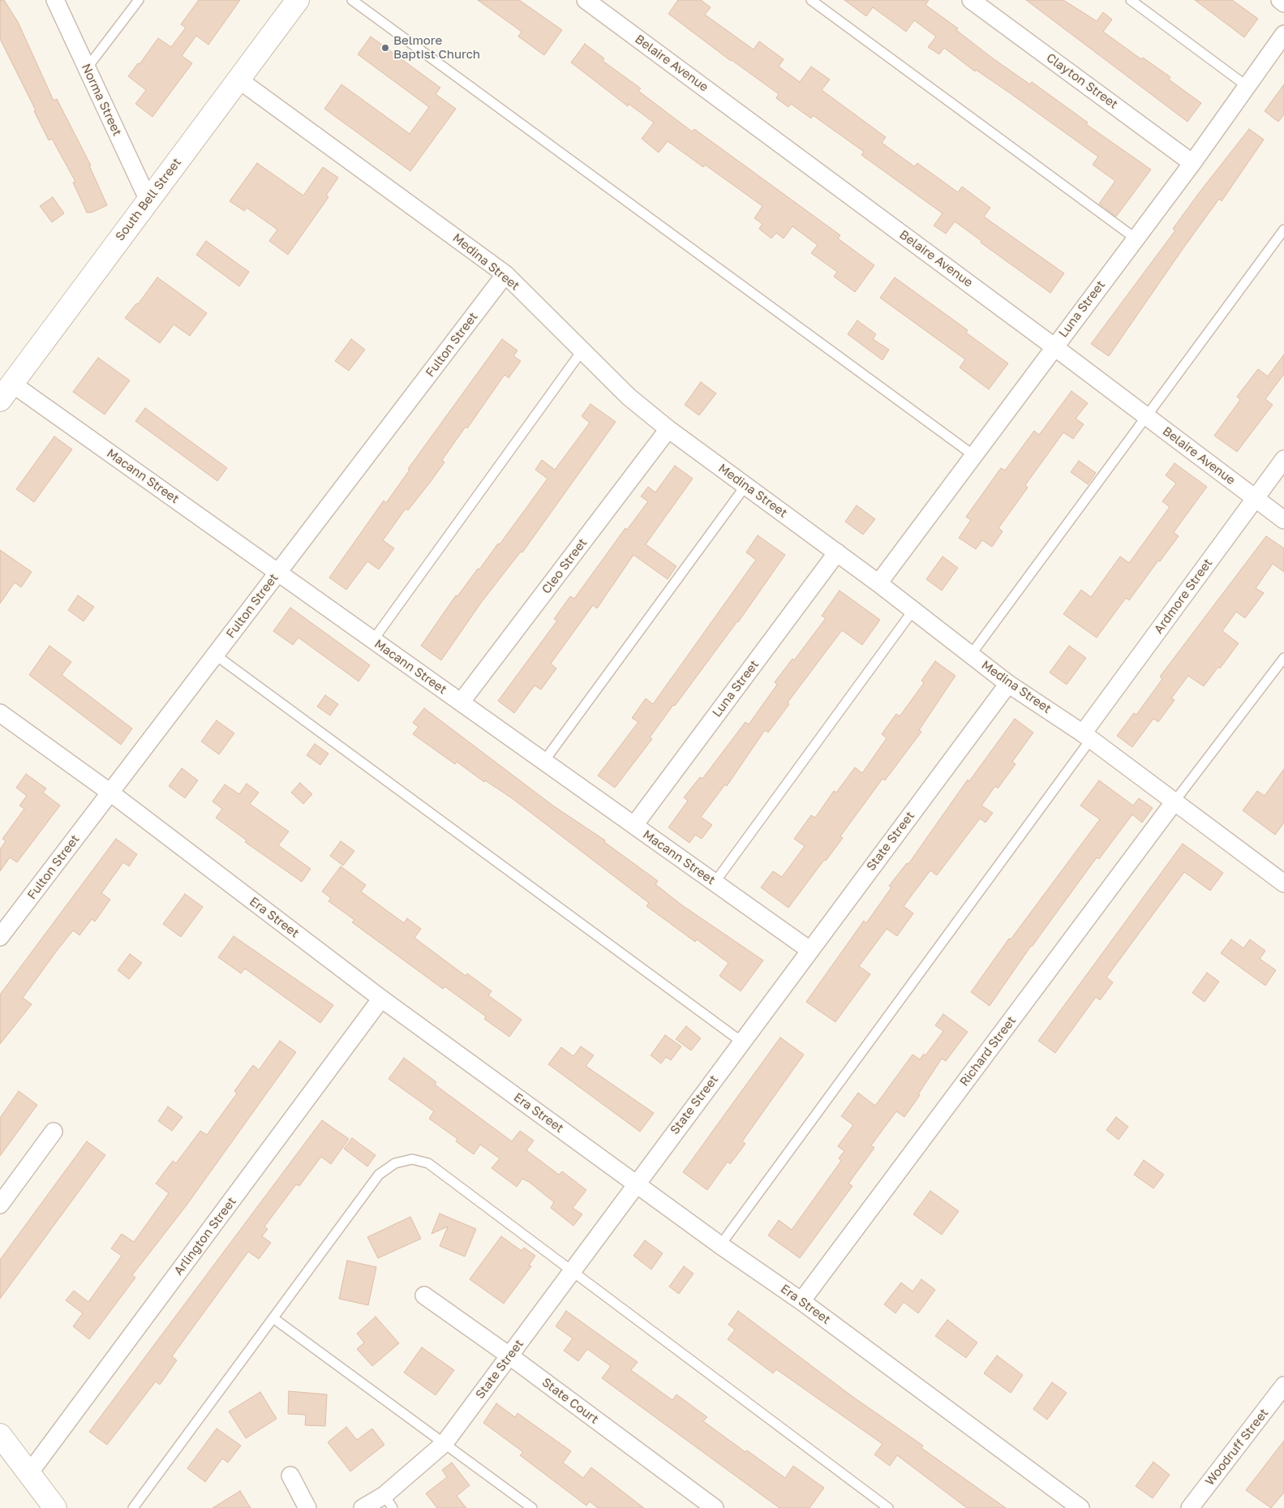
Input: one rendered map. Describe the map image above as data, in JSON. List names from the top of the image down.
{
  "streets": {
    "main road": ["South Bell Street"],
    "street": [
      "Belaire Avenue",
      "Clayton Street",
      "Norma Street",
      "Medina Street",
      "Luna Street",
      "Fulton Street",
      "Macann Street",
      "Cleo Street",
      "Ardmore Street",
      "State Street",
      "Era Street",
      "Richard Street",
      "Arlington Street",
      "State Court",
      "Woodruff Street"
    ]
  },
  "crossings": [
    ["Belaire Avenue", "Luna Street"],
    ["Belaire Avenue", "Ardmore Street"],
    ["Clayton Street", "Luna Street"],
    ["Norma Street", "South Bell Street"],
    ["South Bell Street", "Medina Street"],
    ["South Bell Street", "Macann Street"],
    ["Medina Street", "Luna Street"],
    ["Medina Street", "Fulton Street"],
    ["Medina Street", "Cleo Street"],
    ["Medina Street", "Ardmore Street"],
    ["Medina Street", "State Street"],
    ["Medina Street", "Richard Street"],
    ["Luna Street", "Macann Street"],
    ["Fulton Street", "Macann Street"],
    ["Fulton Street", "Era Street"],
    ["Macann Street", "Cleo Street"],
    ["Macann Street", "State Street"],
    ["State Street", "Era Street"],
    ["State Street", "State Court"],
    ["Era Street", "Richard Street"],
    ["Era Street", "Arlington Street"]
  ],
  "places": ["Belmore Baptist Church"]
}
